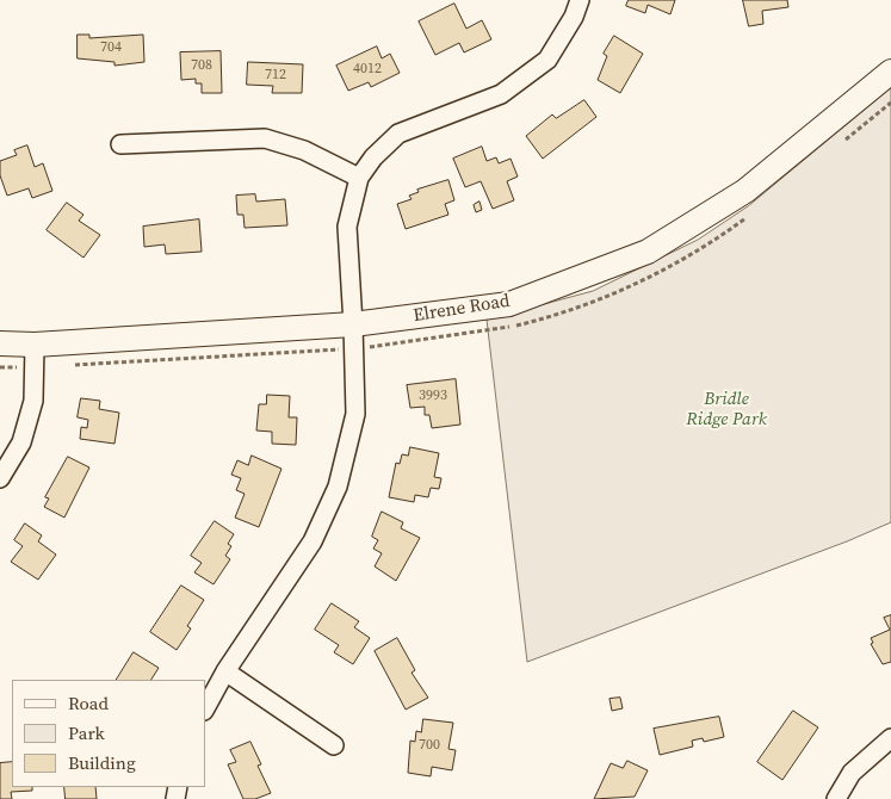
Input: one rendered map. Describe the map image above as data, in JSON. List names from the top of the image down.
{
  "streets": {
    "street": ["Elrene Road"]
  },
  "parks": ["Bridle Ridge Park"],
  "house_numbers": [
    "704",
    "708",
    "4012",
    "712",
    "3993",
    "700"
  ],
  "legend": ["Road", "Park", "Building"]
}
